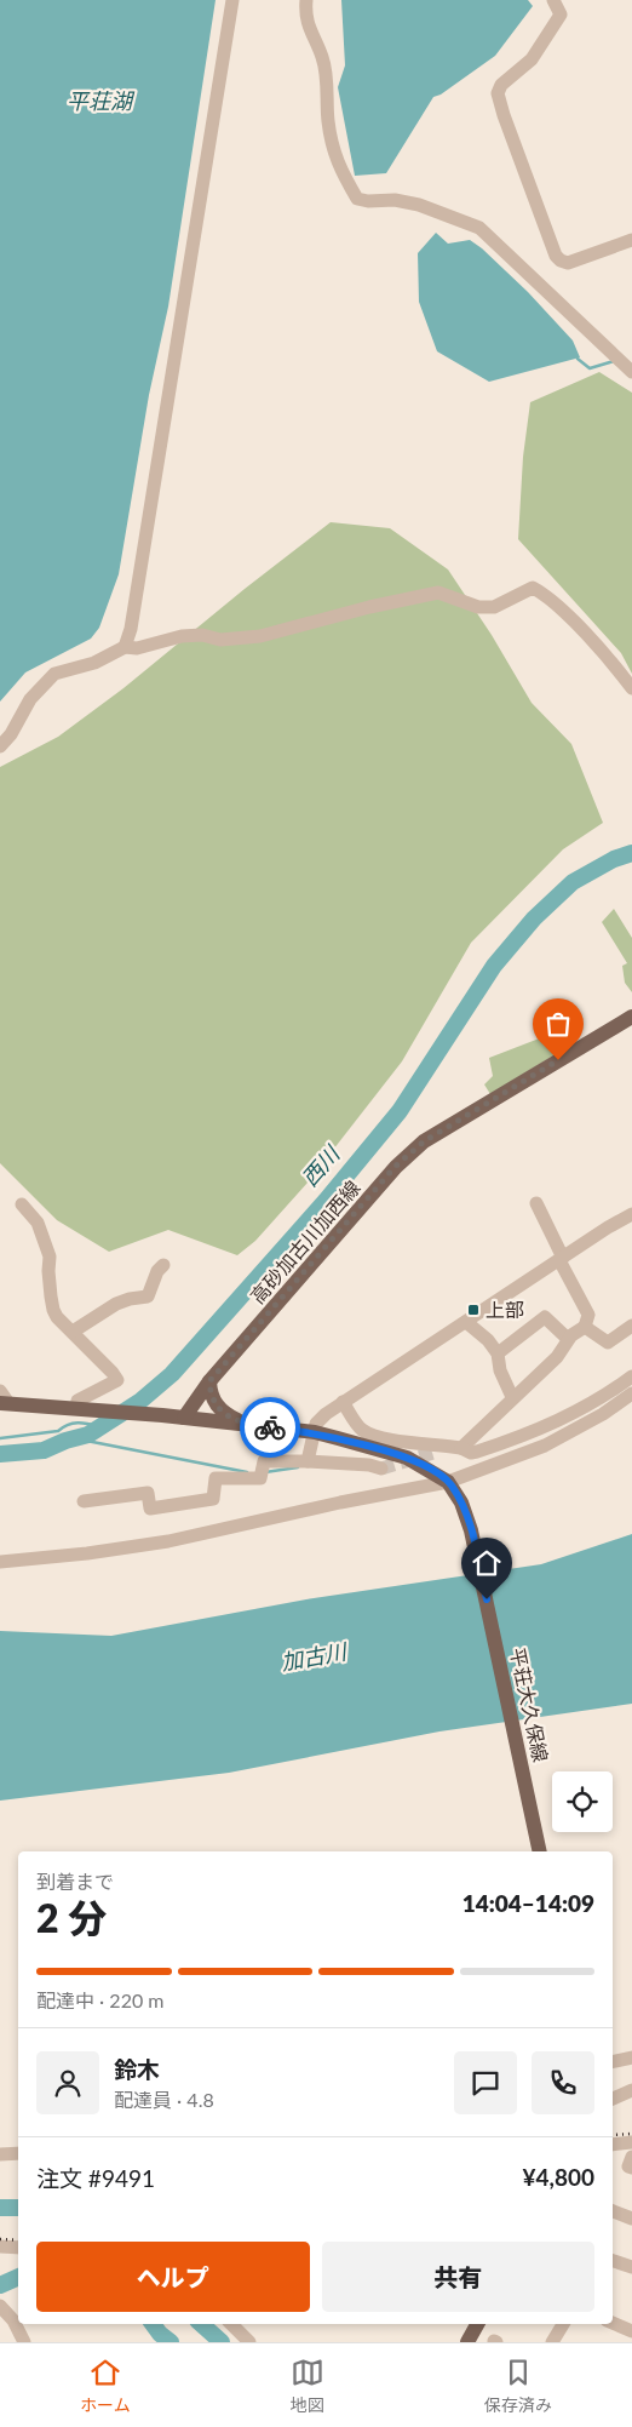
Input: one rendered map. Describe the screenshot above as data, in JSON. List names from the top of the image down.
{
  "streets": {
    "main road": ["高砂加古川加西線", "平荘大久保線"]
  },
  "water": ["平荘湖", "西川", "加古川"],
  "places": {
    "transit": ["上部"]
  },
  "page": {
    "heading": ["2 分", "到着まで", "14:04–14:09"],
    "panel": [
      "鈴木",
      "配達員 · 4.8",
      "注文 #9491",
      "¥4,800"
    ],
    "bar": "配達中 · 220 m",
    "buttons": ["ヘルプ", "共有"],
    "tabs": ["ホーム", "地図", "保存済み"]
  }
}
